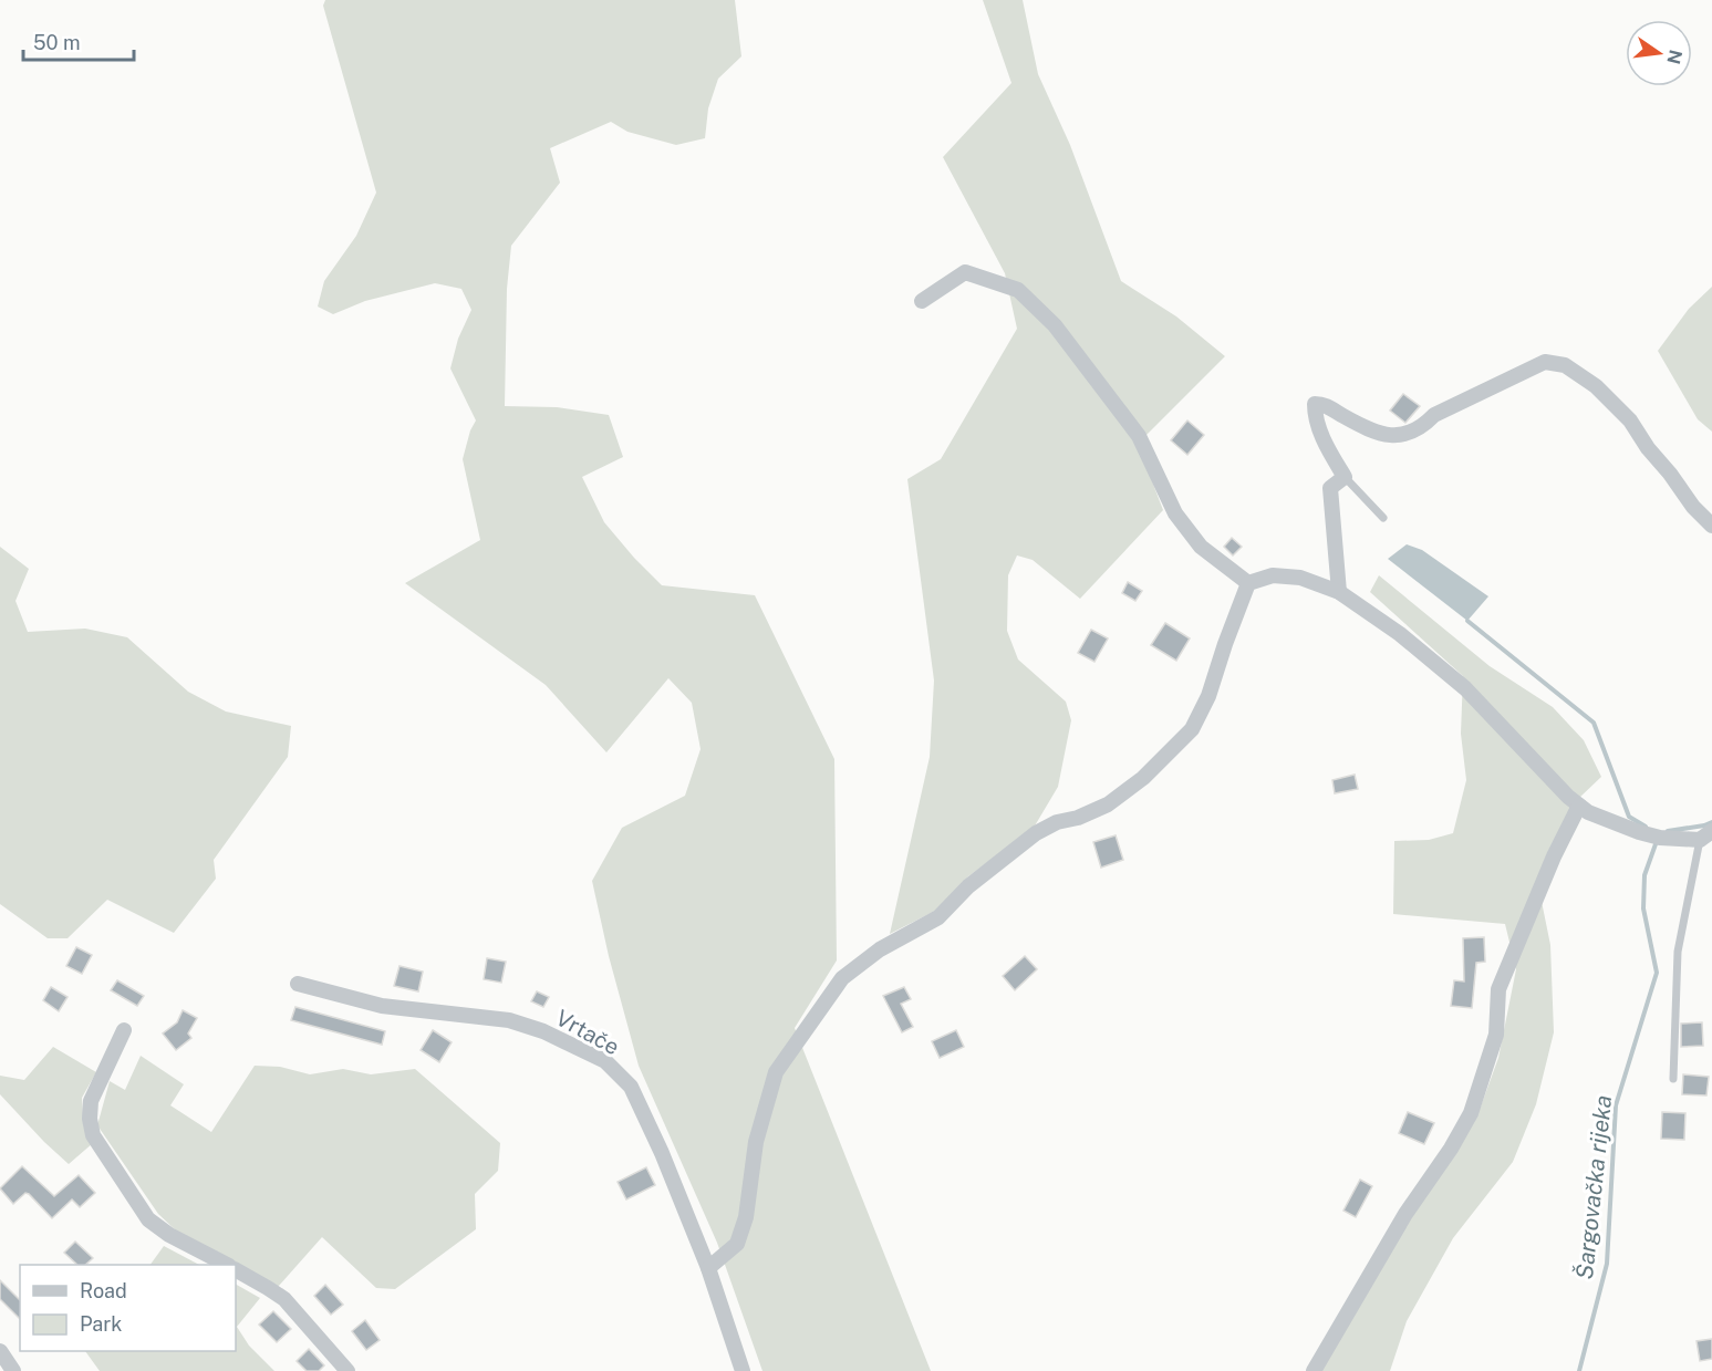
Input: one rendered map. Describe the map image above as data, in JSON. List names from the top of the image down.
{
  "streets": {
    "street": ["Vrtače"]
  },
  "water": ["Šargovačka rijeka"],
  "legend": ["Road", "Park"],
  "scale_bar": "50 m",
  "north": "right"
}
